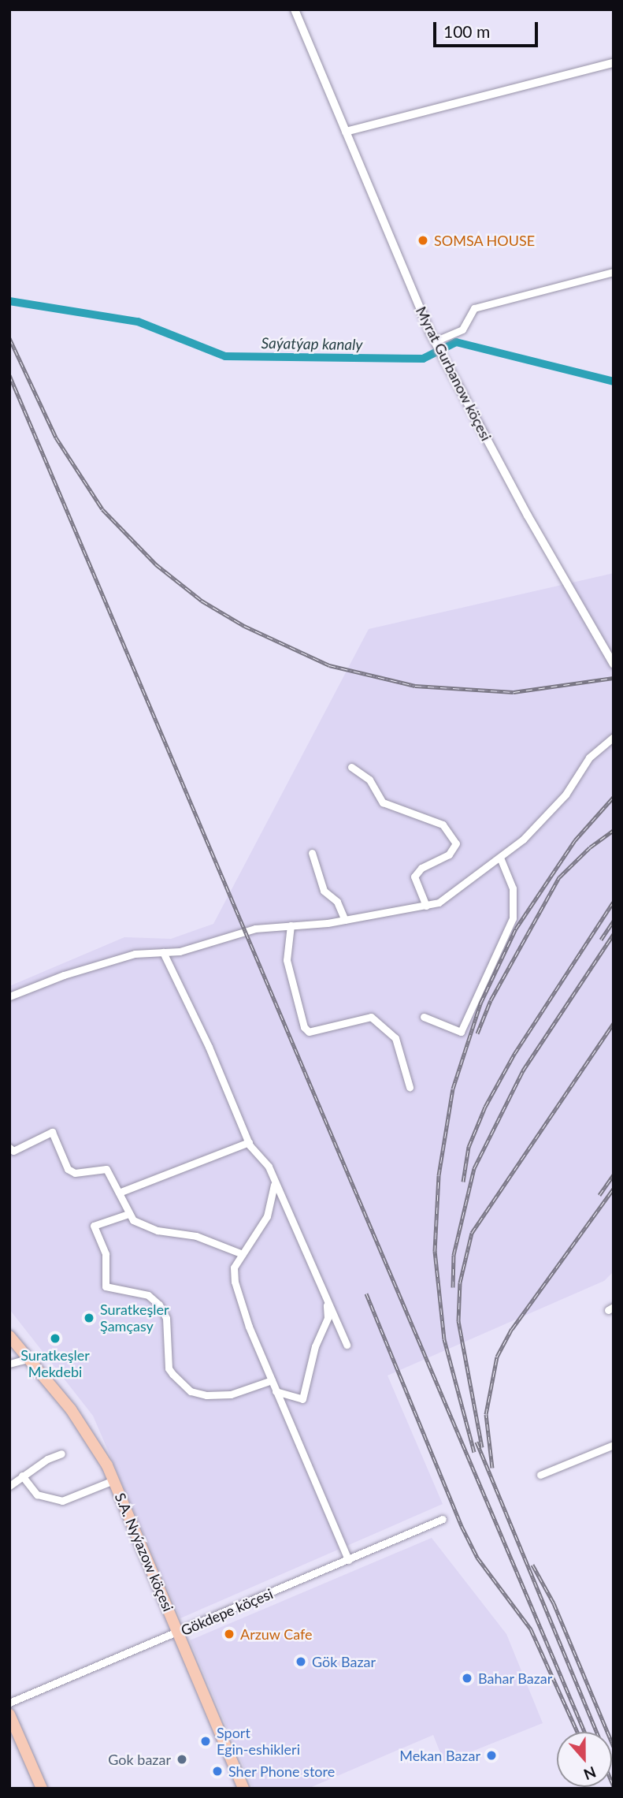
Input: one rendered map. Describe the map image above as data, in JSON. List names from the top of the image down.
{
  "streets": {
    "main road": ["S.A. Nyýazow köçesi"],
    "street": ["Myrat Gurbanow köçesi", "Gökdepe köçesi"]
  },
  "crossings": [
    ["S.A. Nyýazow köçesi", "Gökdepe köçesi"]
  ],
  "water": ["Saýatýap kanaly"],
  "places": [
    "SOMSA HOUSE",
    "Suratkeşler Şamçasy",
    "Suratkeşler Mekdebi",
    "Arzuw Cafe",
    "Gök Bazar",
    "Bahar Bazar",
    "Sport Egin-eshikleri",
    "Mekan Bazar",
    "Gok bazar",
    "Sher Phone store"
  ],
  "scale_bar": "100 m",
  "north": "bottom"
}
